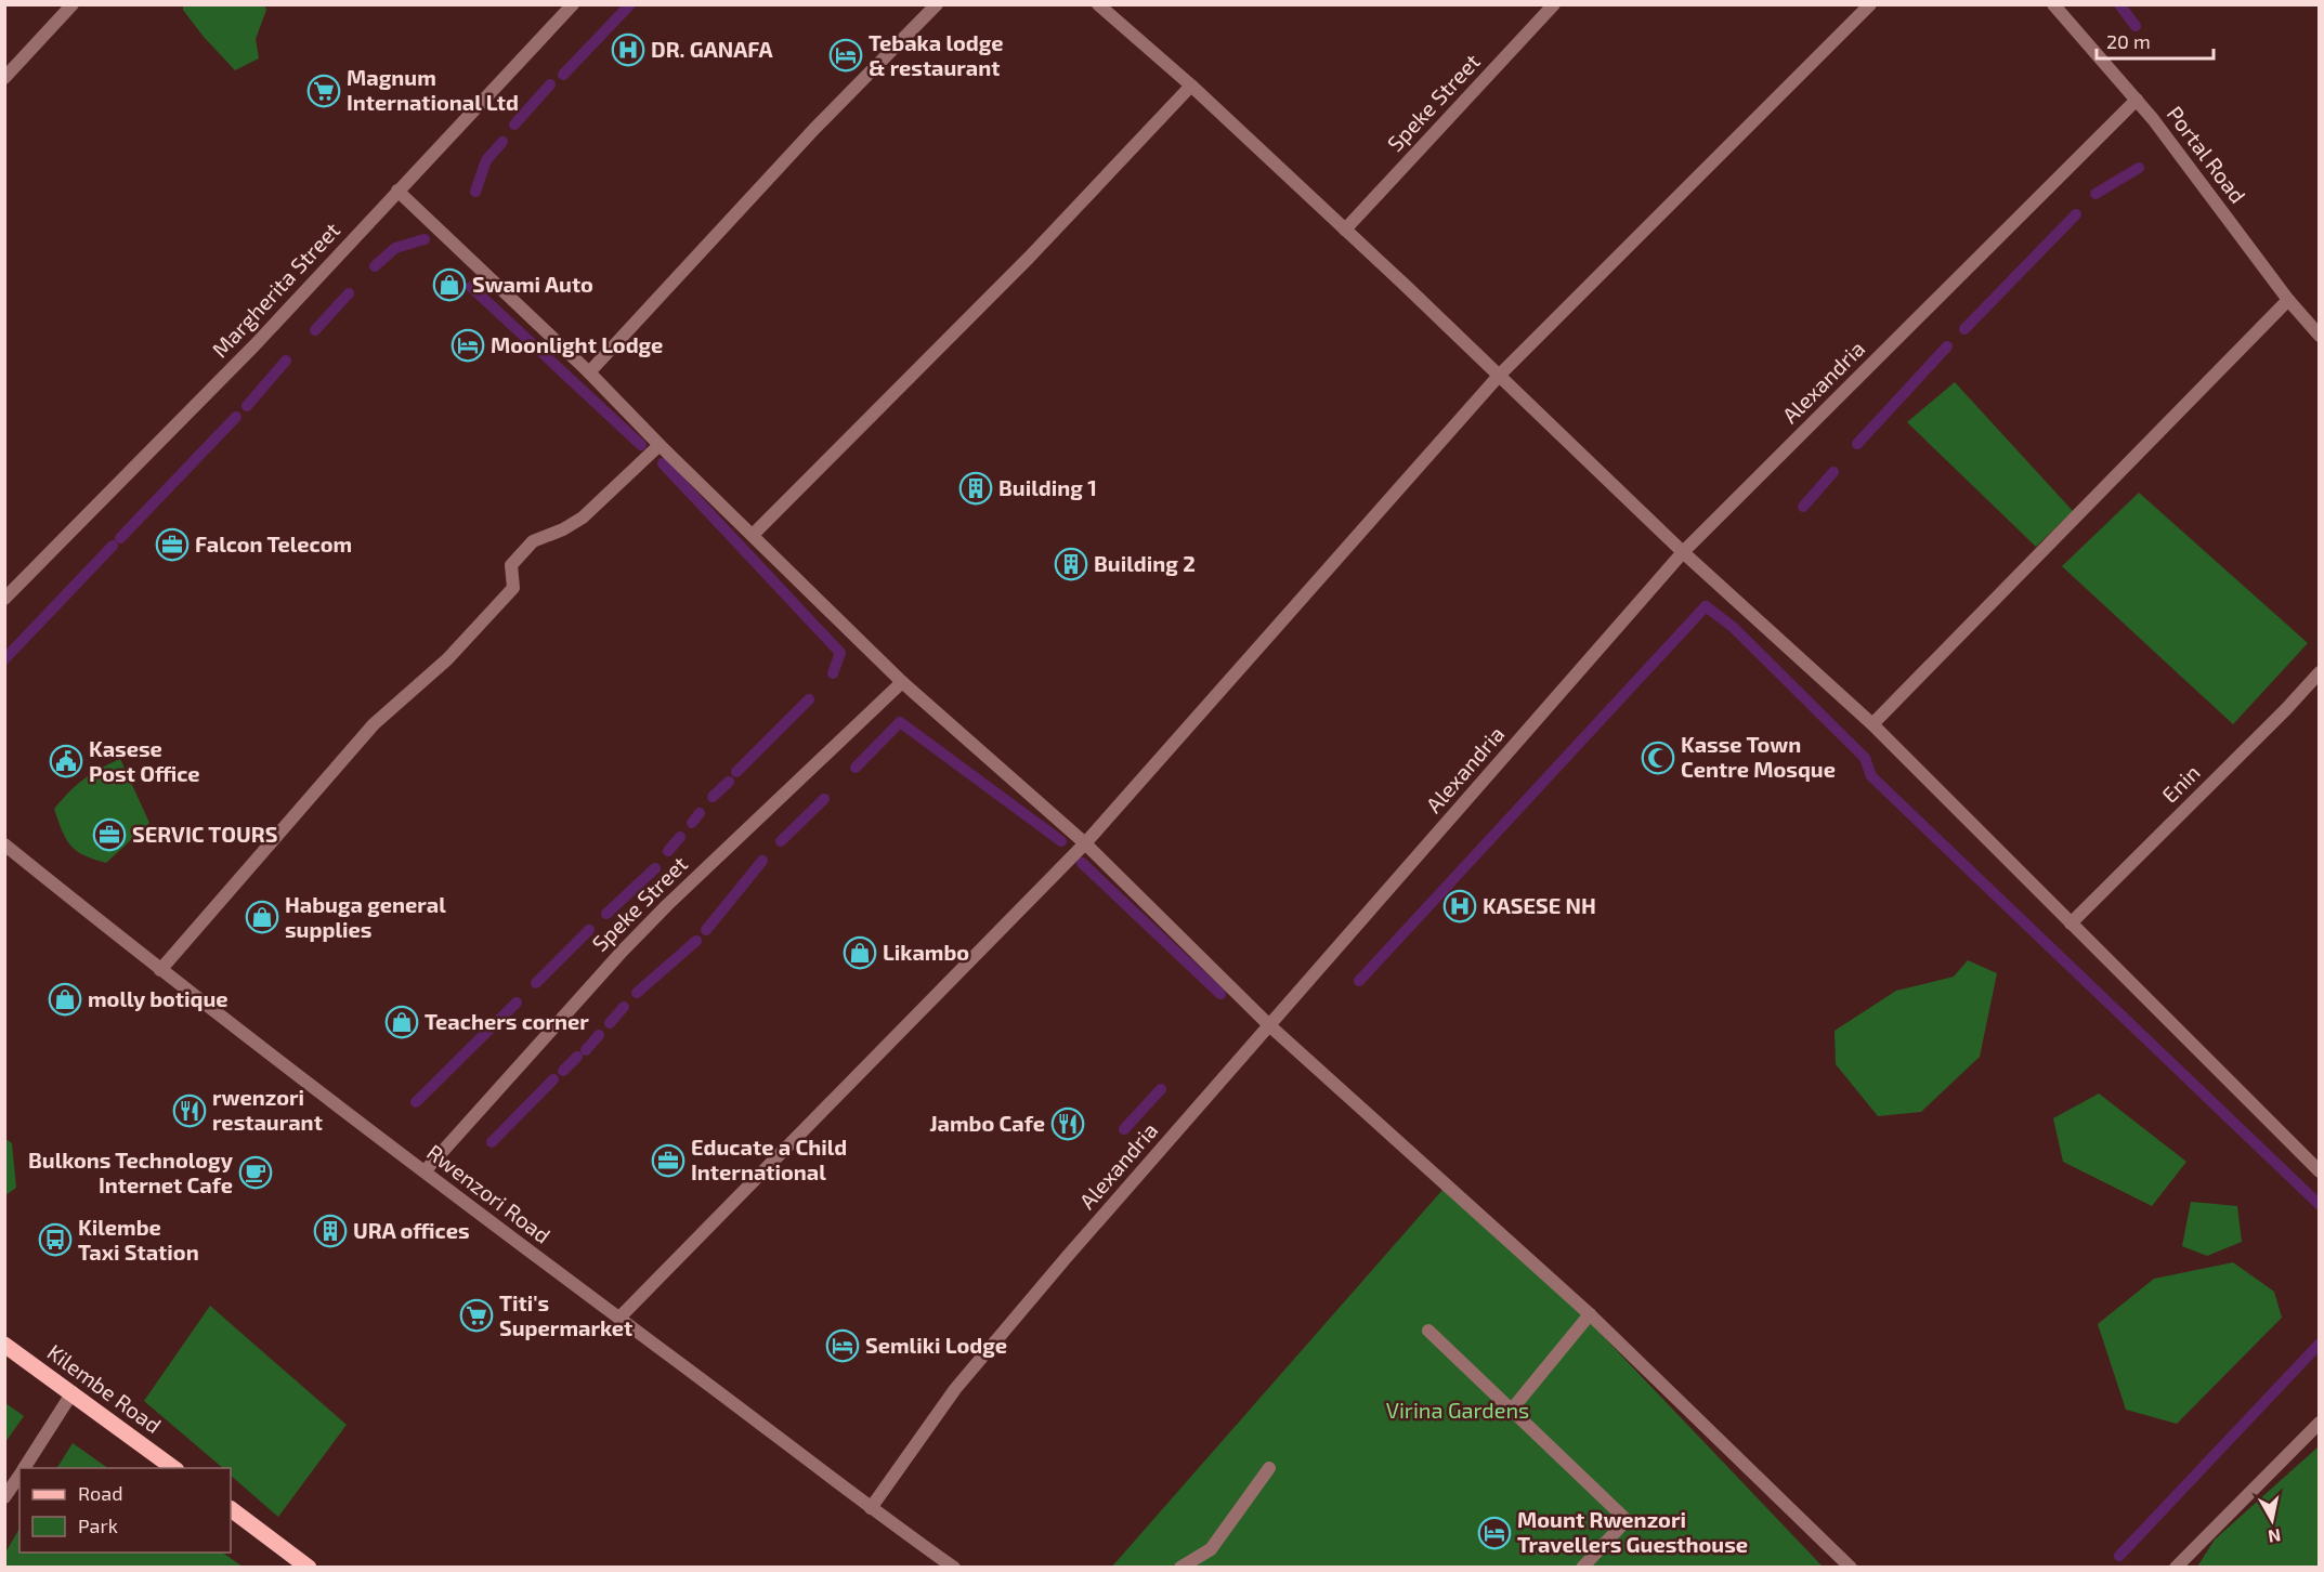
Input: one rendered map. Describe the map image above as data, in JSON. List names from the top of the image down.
{
  "streets": {
    "main road": ["Kilembe Road"],
    "street": [
      "Speke Street",
      "Portal Road",
      "Margherita Street",
      "Alexandria",
      "Enin",
      "Rwenzori Road"
    ]
  },
  "crossings": [
    ["Speke Street", "Rwenzori Road"],
    ["Portal Road", "Alexandria"],
    ["Alexandria", "Rwenzori Road"]
  ],
  "parks": ["Virina Gardens"],
  "places": {
    "hospital": ["DR. GANAFA", "KASESE NH"],
    "hotel": [
      "Tebaka lodge & restaurant",
      "Moonlight Lodge",
      "Semliki Lodge",
      "Mount Rwenzori Travellers Guesthouse"
    ],
    "supermarket": ["Magnum International Ltd", "Titi's Supermarket"],
    "shop": [
      "Swami Auto",
      "Habuga general supplies",
      "Likambo",
      "molly botique",
      "Teachers corner"
    ],
    "building": ["Building 1", "Building 2", "URA offices"],
    "office": ["Falcon Telecom", "SERVIC TOURS", "Educate a Child International"],
    "mosque": ["Kasse Town Centre Mosque"],
    "public building": ["Kasese Post Office"],
    "restaurant": ["rwenzori restaurant", "Jambo Cafe"],
    "cafe": ["Bulkons Technology Internet Cafe"],
    "bus stop": ["Kilembe Taxi Station"]
  },
  "legend": ["Road", "Park"],
  "scale_bar": "20 m",
  "north": "bottom"
}
